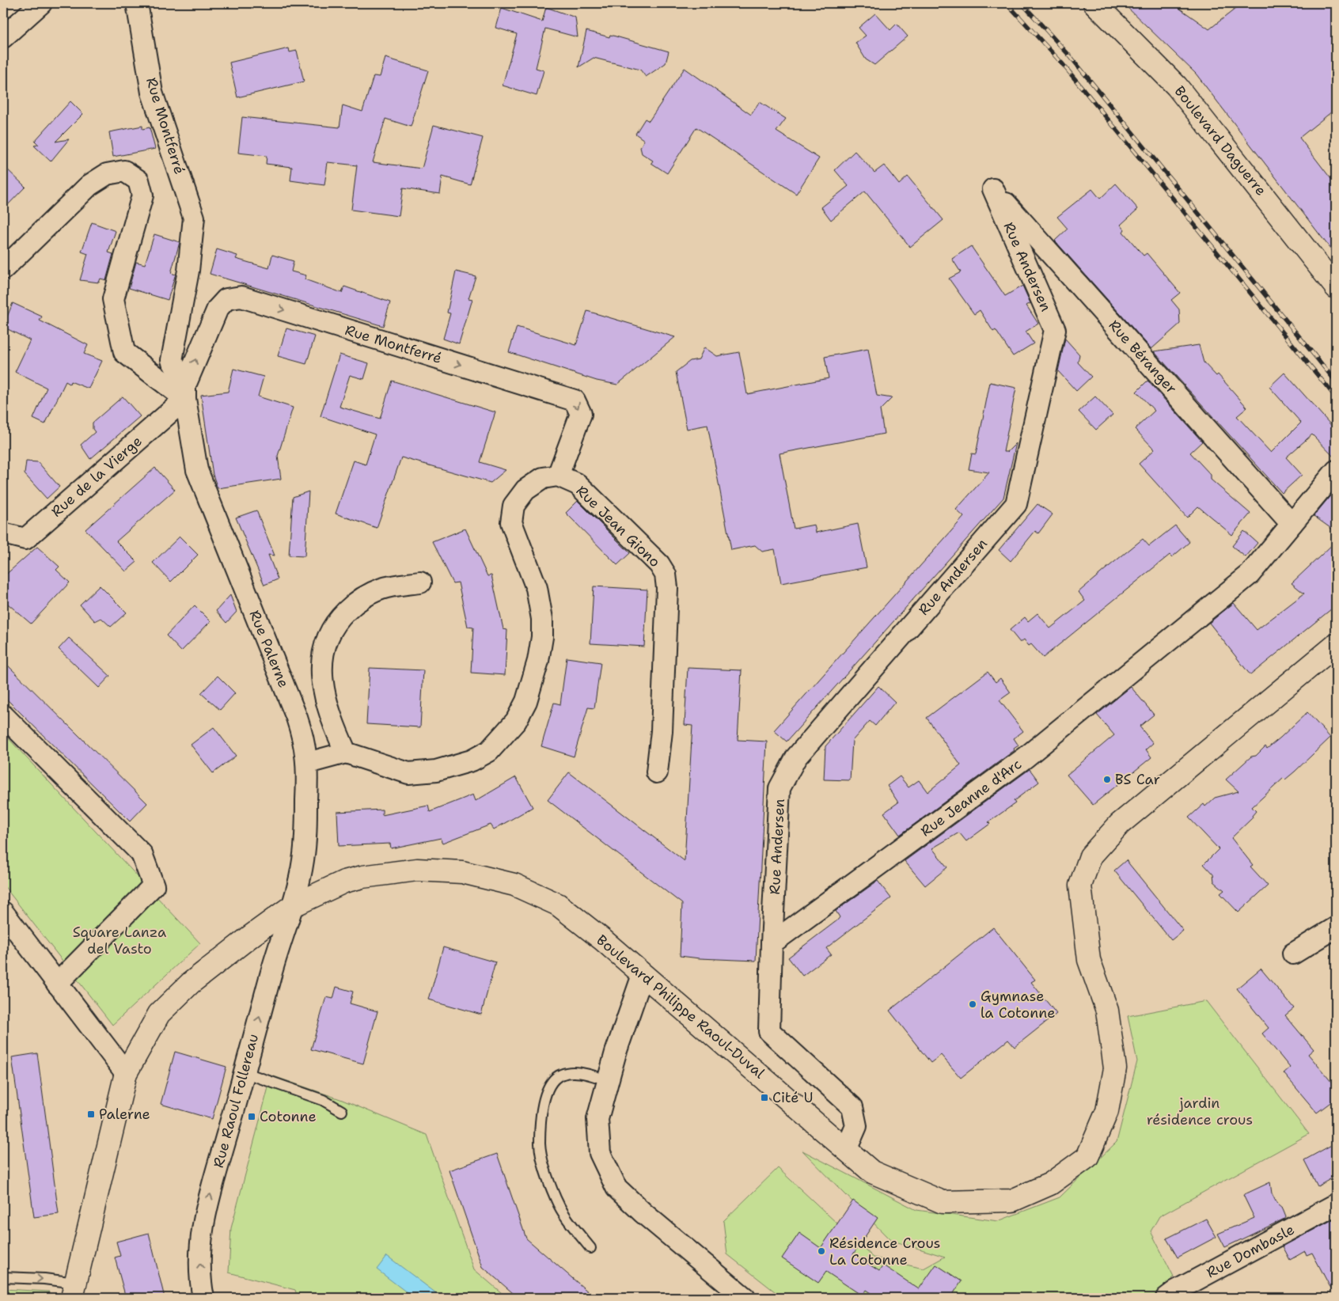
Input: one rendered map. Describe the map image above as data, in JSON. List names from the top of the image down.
{
  "streets": {
    "street": [
      "Rue Montferré",
      "Boulevard Daguerre",
      "Rue Andersen",
      "Rue Béranger",
      "Rue de la Vierge",
      "Rue Jean Giono",
      "Rue Palerne",
      "Rue Jeanne d'Arc",
      "Boulevard Philippe Raoul-Duval",
      "Rue Raoul Follereau",
      "Rue Dombasle"
    ]
  },
  "crossings": [
    ["Rue Montferré", "Rue de la Vierge"],
    ["Rue Montferré", "Rue Jean Giono"],
    ["Rue Montferré", "Rue Palerne"],
    ["Rue Andersen", "Rue Béranger"],
    ["Rue Andersen", "Rue Jeanne d'Arc"],
    ["Rue Béranger", "Rue Jeanne d'Arc"],
    ["Rue de la Vierge", "Rue Palerne"],
    ["Rue Palerne", "Boulevard Philippe Raoul-Duval"],
    ["Rue Palerne", "Rue Raoul Follereau"],
    ["Boulevard Philippe Raoul-Duval", "Rue Raoul Follereau"]
  ],
  "one_way": ["Rue Raoul Follereau"],
  "parks": ["Square Lanza del Vasto", "jardin résidence crous"],
  "places": {
    "other": ["BS Car", "Gymnase la Cotonne", "Résidence Crous La Cotonne"],
    "transit": ["Cité U", "Palerne", "Cotonne"]
  }
}
